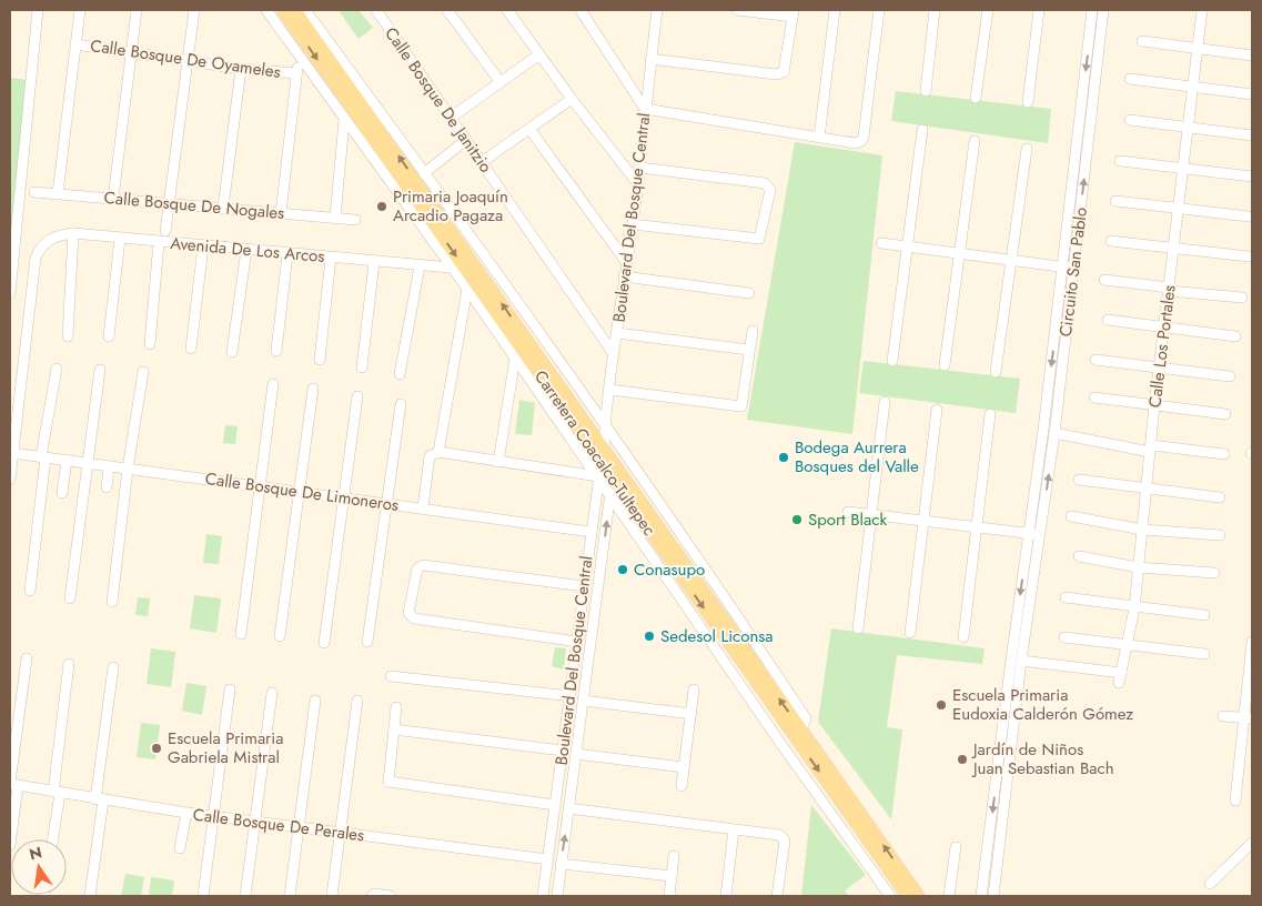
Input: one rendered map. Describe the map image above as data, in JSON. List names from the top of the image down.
{
  "streets": {
    "main road": ["Carretera Coacalco-Tultepec"],
    "street": [
      "Calle Bosque De Oyameles",
      "Calle Bosque De Janitzio",
      "Calle Bosque De Nogales",
      "Boulevard Del Bosque Central",
      "Avenida De Los Arcos",
      "Circuito San Pablo",
      "Calle Los Portales",
      "Calle Bosque De Limoneros",
      "Calle Bosque De Perales"
    ]
  },
  "crossings": [
    ["Calle Bosque De Janitzio", "Boulevard Del Bosque Central"],
    ["Boulevard Del Bosque Central", "Carretera Coacalco-Tultepec"],
    ["Boulevard Del Bosque Central", "Calle Bosque De Limoneros"],
    ["Boulevard Del Bosque Central", "Calle Bosque De Perales"],
    ["Avenida De Los Arcos", "Calle Bosque De Limoneros"],
    ["Circuito San Pablo", "Calle Los Portales"]
  ],
  "places": [
    "Primaria Joaquín Arcadio Pagaza",
    "Bodega Aurrera Bosques del Valle",
    "Sport Black",
    "Conasupo",
    "Sedesol Liconsa",
    "Escuela Primaria Eudoxia Calderón Gómez",
    "Escuela Primaria Gabriela Mistral",
    "Jardín de Niños Juan Sebastian Bach"
  ],
  "north": "top"
}
